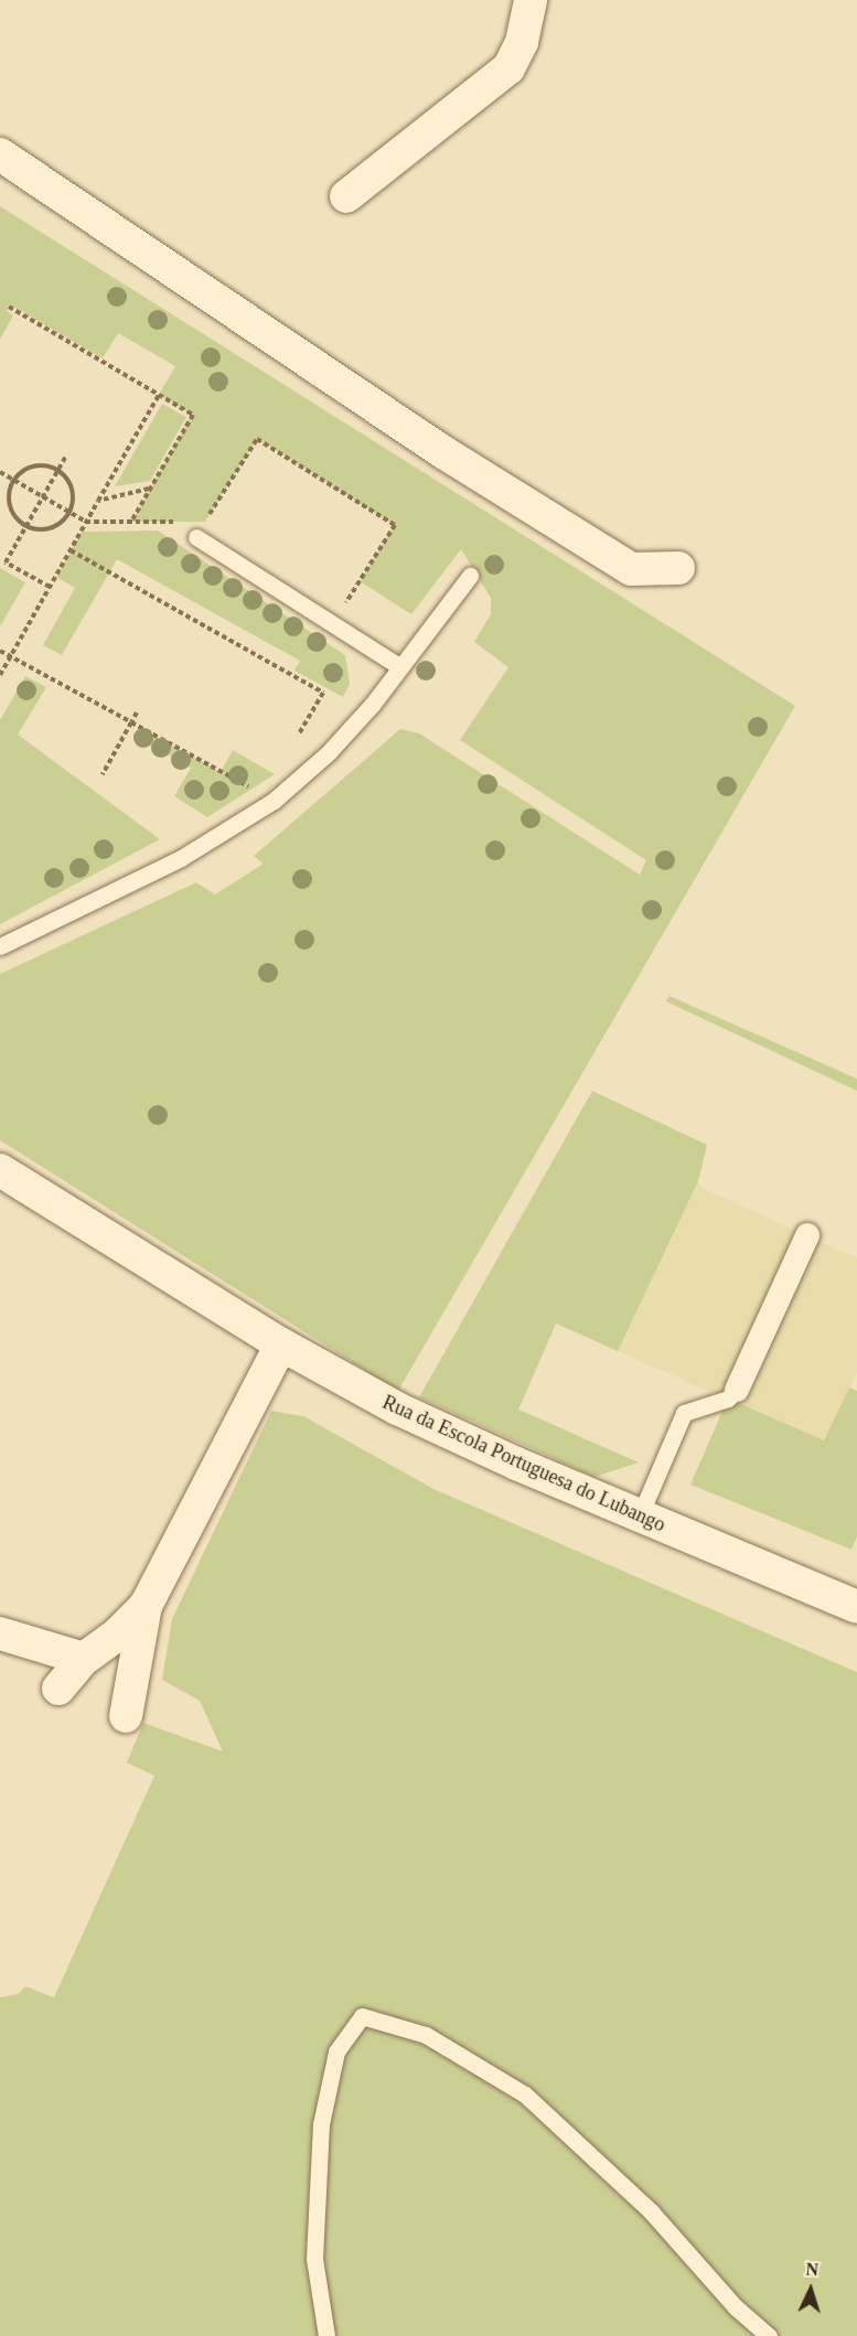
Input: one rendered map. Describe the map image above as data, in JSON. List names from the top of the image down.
{
  "streets": {
    "street": ["Rua da Escola Portuguesa do Lubango"]
  },
  "north": "top"
}
